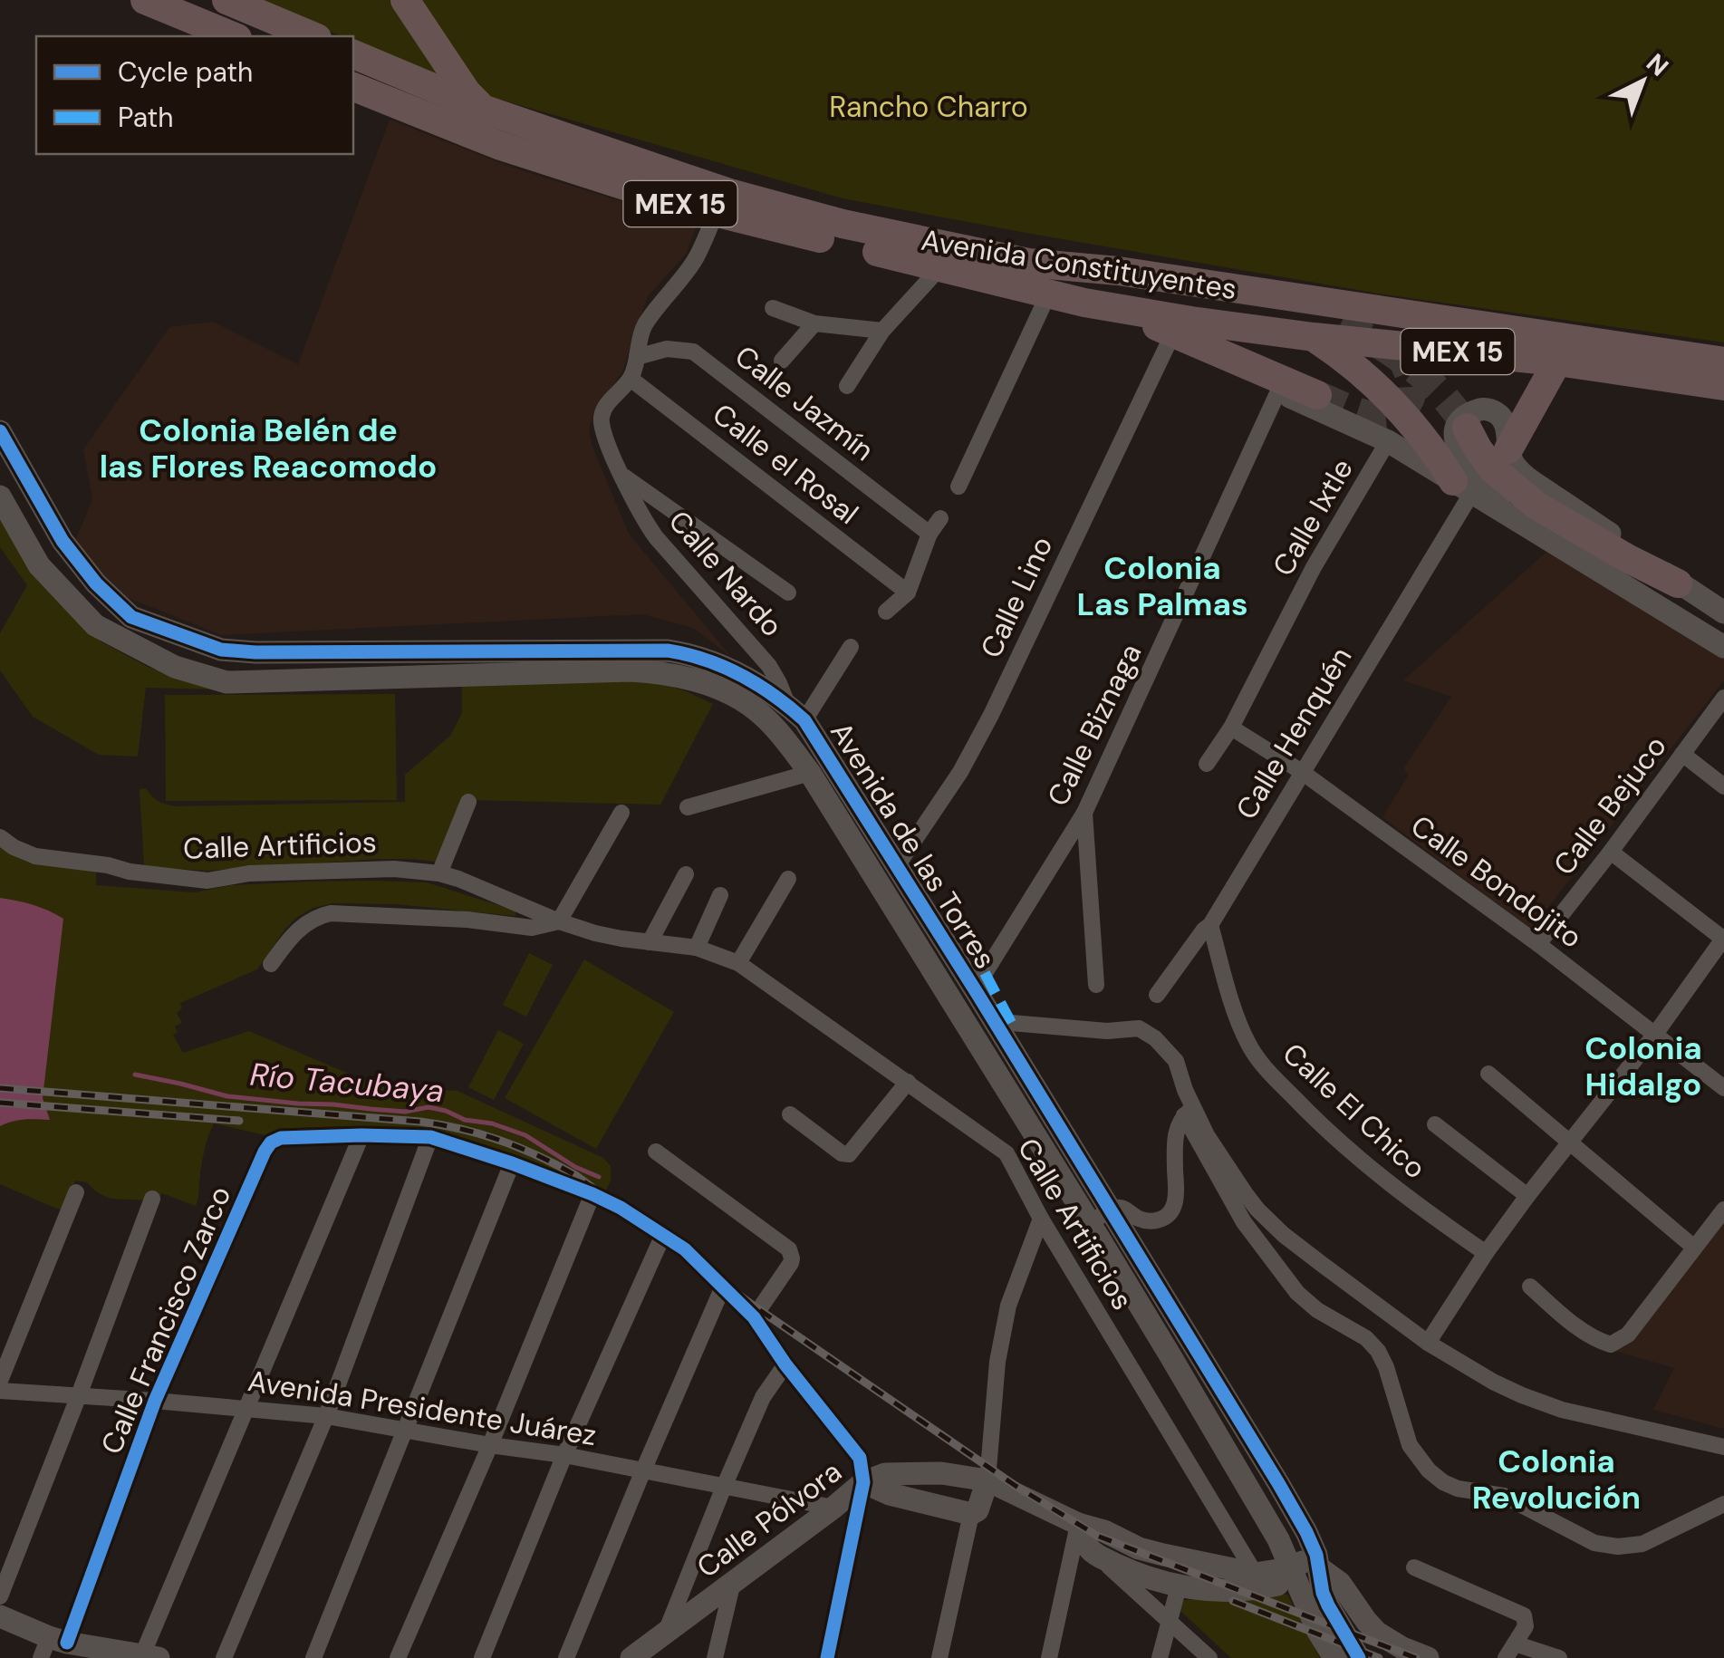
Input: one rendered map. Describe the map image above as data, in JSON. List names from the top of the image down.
{
  "streets": {
    "highway": ["MEX 15", "Avenida Constituyentes"],
    "street": [
      "Calle Jazmín",
      "Calle el Rosal",
      "Calle Ixtle",
      "Calle Nardo",
      "Calle Lino",
      "Calle Biznaga",
      "Calle Henquén",
      "Calle Bejuco",
      "Calle Artificios",
      "Avenida de las Torres",
      "Calle Bondojito",
      "Calle El Chico",
      "Calle Francisco Zarco",
      "Avenida Presidente Juárez",
      "Calle Pólvora"
    ]
  },
  "crossings": [
    ["Calle el Rosal", "Calle Nardo"],
    ["Calle Ixtle", "Calle Bondojito"],
    ["Calle Nardo", "Avenida de las Torres"],
    ["Calle Lino", "Avenida de las Torres"],
    ["Calle Henquén", "Calle Bondojito"],
    ["Calle Henquén", "Calle El Chico"],
    ["Calle Bejuco", "Calle Bondojito"],
    ["Calle Francisco Zarco", "Avenida Presidente Juárez"],
    ["Avenida Presidente Juárez", "Calle Pólvora"]
  ],
  "districts": [
    "Colonia Belén de las Flores Reacomodo",
    "Colonia Las Palmas",
    "Colonia Hidalgo",
    "Colonia Revolución"
  ],
  "water": ["Río Tacubaya"],
  "parks": ["Rancho Charro"],
  "legend": ["Cycle path", "Path"],
  "north": "top right"
}
